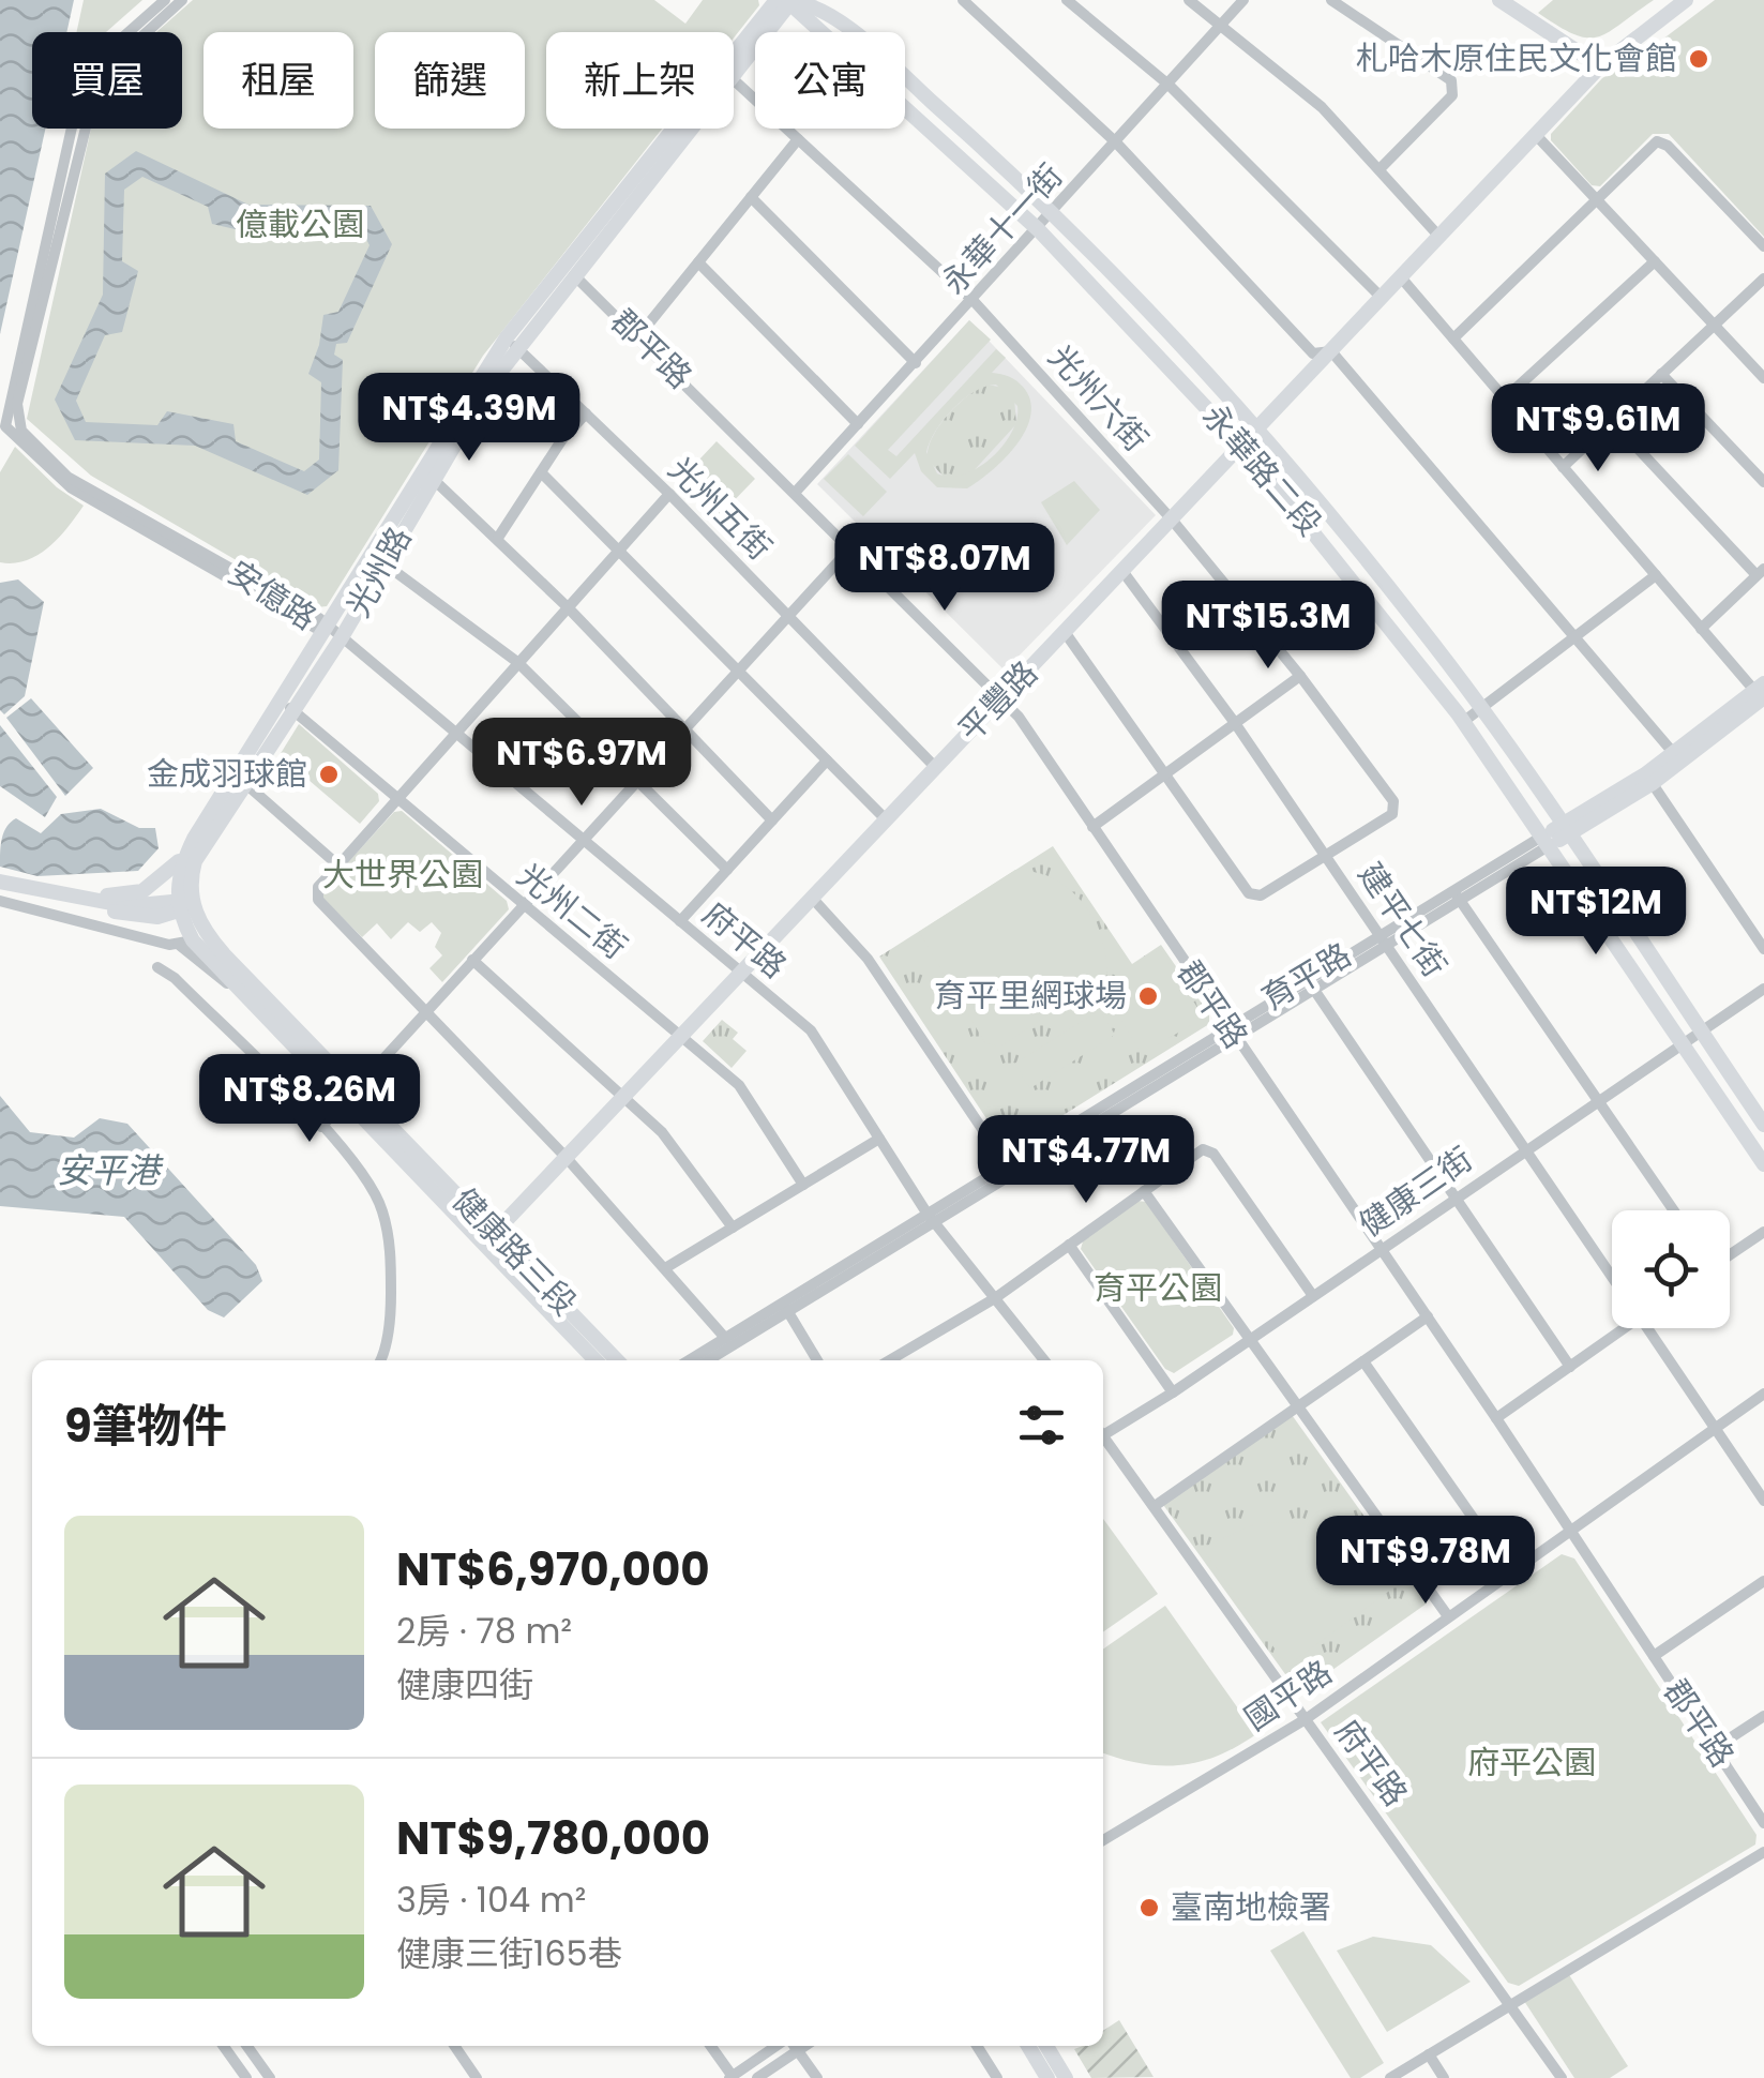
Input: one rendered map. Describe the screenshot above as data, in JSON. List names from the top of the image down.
{
  "streets": {
    "street": [
      "永華十一街",
      "郡平路",
      "光州六街",
      "永華路二段",
      "光州五街",
      "光州路",
      "安億路",
      "平豐路",
      "光州二街",
      "建平七街",
      "府平路",
      "育平路",
      "健康三街",
      "健康路三段",
      "國平路"
    ]
  },
  "crossings": [
    ["永華十一街", "郡平路"],
    ["永華十一街", "光州六街"],
    ["永華十一街", "永華路二段"],
    ["郡平路", "光州路"],
    ["郡平路", "平豐路"],
    ["郡平路", "育平路"],
    ["郡平路", "健康三街"],
    ["郡平路", "國平路"],
    ["光州六街", "平豐路"],
    ["光州六街", "建平七街"],
    ["永華路二段", "光州路"],
    ["永華路二段", "平豐路"],
    ["永華路二段", "育平路"],
    ["永華路二段", "健康三街"],
    ["光州五街", "光州路"],
    ["光州五街", "平豐路"],
    ["光州路", "安億路"],
    ["光州路", "光州二街"],
    ["光州路", "府平路"],
    ["光州路", "健康路三段"],
    ["安億路", "府平路"],
    ["平豐路", "光州二街"],
    ["平豐路", "建平七街"],
    ["平豐路", "府平路"],
    ["平豐路", "健康路三段"],
    ["建平七街", "育平路"],
    ["建平七街", "健康三街"],
    ["建平七街", "國平路"],
    ["府平路", "育平路"],
    ["府平路", "國平路"]
  ],
  "water": ["安平港"],
  "parks": [
    "億載公園",
    "大世界公園",
    "育平公園",
    "府平公園"
  ],
  "places": [
    "札哈木原住民文化會館",
    "金成羽球館",
    "育平里網球場",
    "臺南地檢署"
  ],
  "page": {
    "chip": [
      "買屋",
      "租屋",
      "篩選",
      "新上架",
      "公寓"
    ],
    "price": [
      "NT$4.39M",
      "NT$9.61M",
      "NT$8.07M",
      "NT$15.3M",
      "NT$6.97M",
      "NT$12M",
      "NT$8.26M",
      "NT$4.77M",
      "NT$9.78M"
    ],
    "heading": "9筆物件",
    "list": [
      {
        "name": "NT$6,970,000",
        "note": "2房 · 78 m² · 健康四街"
      },
      {
        "name": "NT$9,780,000",
        "note": "3房 · 104 m² · 健康三街165巷"
      }
    ]
  }
}
